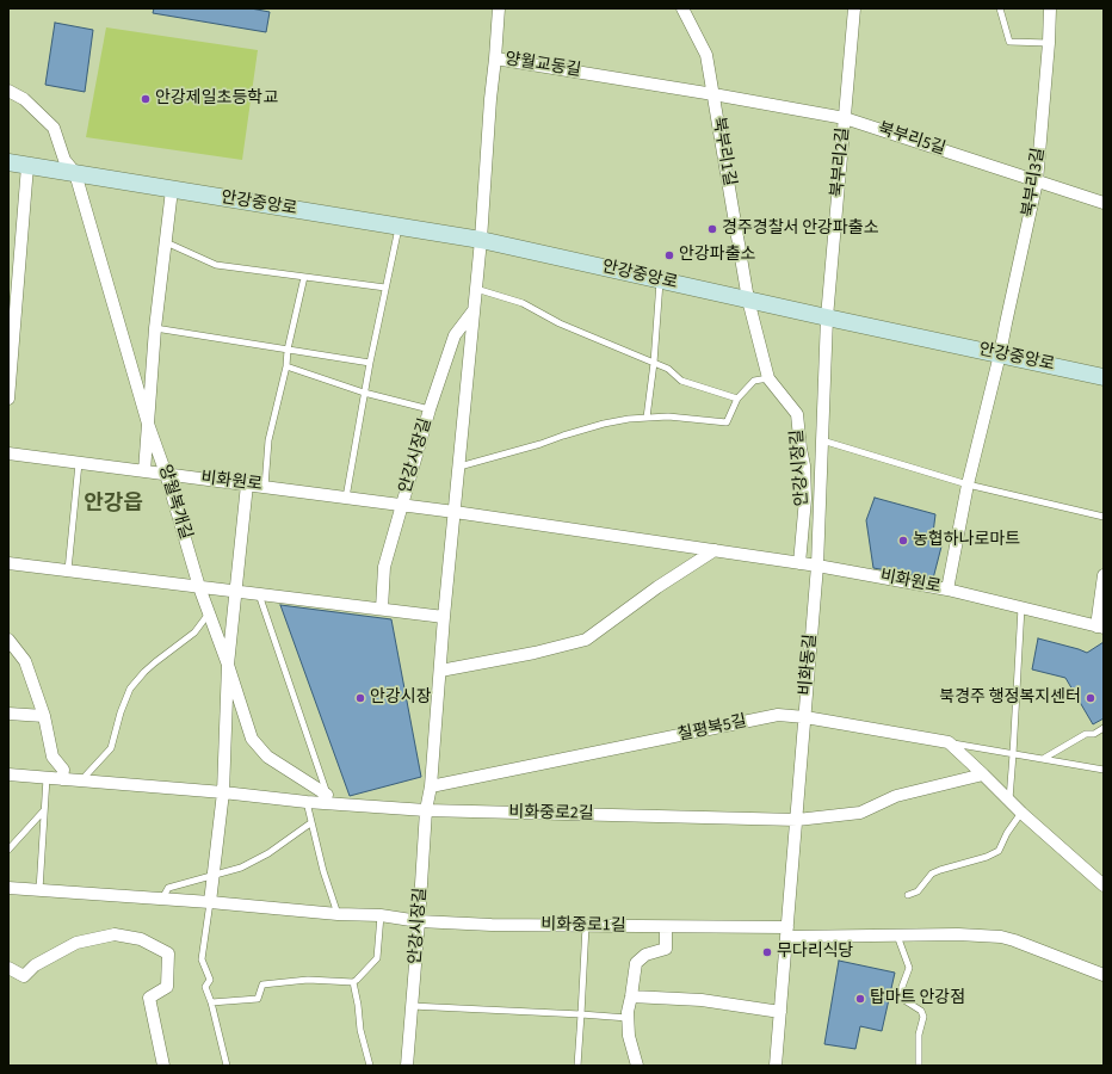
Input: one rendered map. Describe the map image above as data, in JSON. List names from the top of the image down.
{
  "streets": {
    "main road": ["안강중앙로"],
    "street": [
      "양월교동길",
      "북부리5길",
      "북부리1길",
      "북부리2길",
      "북부리3길",
      "안강시장길",
      "비화원로",
      "양월복개길",
      "비화동길",
      "칠평북5길",
      "비화중로2길",
      "비화중로1길"
    ]
  },
  "crossings": [
    ["양월교동길", "북부리5길"],
    ["양월교동길", "북부리1길"],
    ["양월교동길", "안강중앙로"],
    ["북부리5길", "북부리1길"],
    ["북부리5길", "북부리2길"],
    ["북부리5길", "북부리3길"],
    ["북부리1길", "안강중앙로"],
    ["북부리1길", "안강시장길"],
    ["북부리2길", "안강중앙로"],
    ["북부리2길", "비화동길"],
    ["북부리3길", "안강중앙로"],
    ["안강중앙로", "안강시장길"],
    ["안강중앙로", "양월복개길"],
    ["안강중앙로", "비화동길"],
    ["안강시장길", "비화원로"],
    ["안강시장길", "칠평북5길"],
    ["안강시장길", "비화중로2길"],
    ["안강시장길", "비화중로1길"],
    ["비화원로", "양월복개길"],
    ["비화원로", "비화동길"],
    ["양월복개길", "비화중로2길"],
    ["비화동길", "칠평북5길"],
    ["비화동길", "비화중로2길"],
    ["비화동길", "비화중로1길"]
  ],
  "districts": ["안강읍"],
  "places": [
    "안강제일초등학교",
    "경주경찰서 안강파출소",
    "안강파출소",
    "농협하나로마트",
    "안강시장",
    "북경주 행정복지센터",
    "무다리식당",
    "탑마트 안강점"
  ]
}
